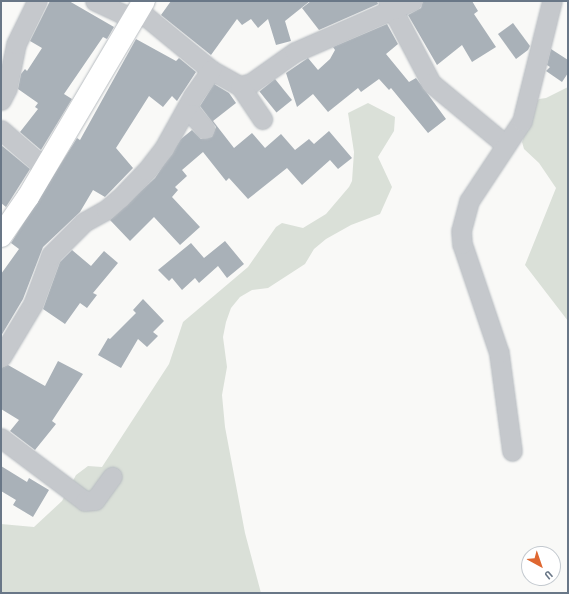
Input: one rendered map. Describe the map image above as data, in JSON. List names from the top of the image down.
{
  "north": "bottom right"
}
